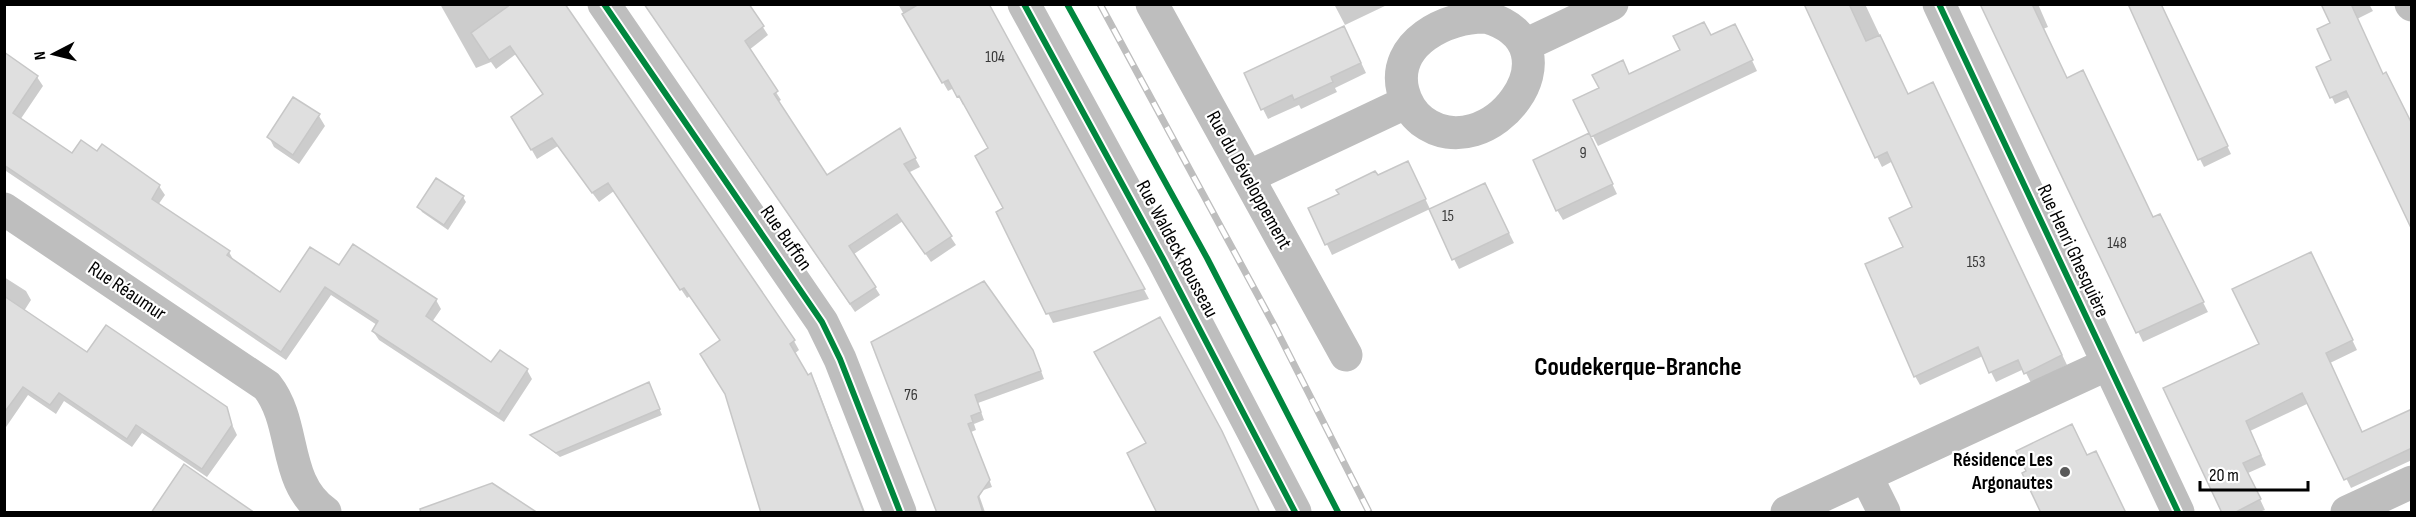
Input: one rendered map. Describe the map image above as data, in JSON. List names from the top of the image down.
{
  "streets": {
    "street": [
      "Rue du Développement",
      "Rue Buffon",
      "Rue Waldeck Rousseau",
      "Rue Henri Ghesquière",
      "Rue Réaumur"
    ]
  },
  "districts": ["Coudekerque-Branche"],
  "places": ["Résidence Les Argonautes"],
  "house_numbers": [
    "104",
    "9",
    "15",
    "148",
    "153",
    "76"
  ],
  "scale_bar": "20 m",
  "north": "left"
}
